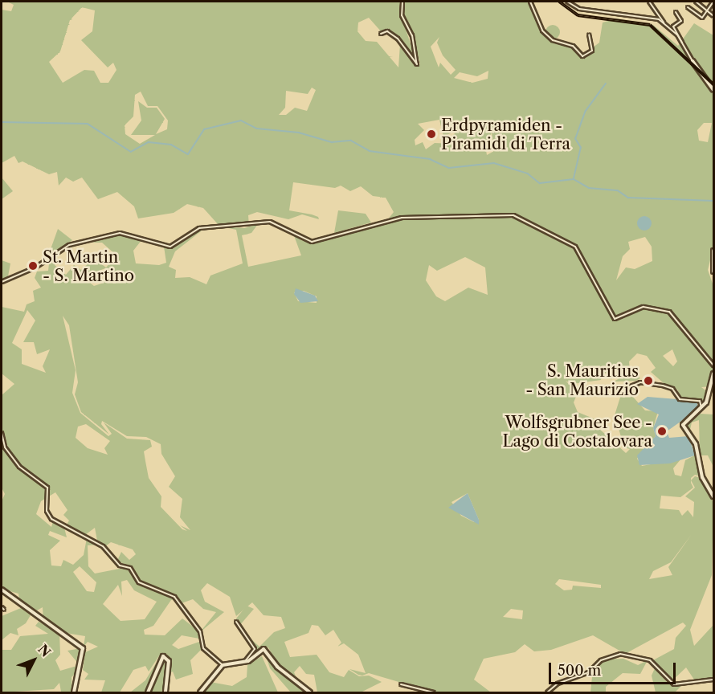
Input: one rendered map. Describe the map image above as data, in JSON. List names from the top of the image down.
{
  "places": [
    "Erdpyramiden - Piramidi di Terra",
    "St. Martin - S. Martino",
    "S. Mauritius - San Maurizio",
    "Wolfsgrubner See - Lago di Costalovara"
  ],
  "scale_bar": "500 m",
  "north": "top right"
}
